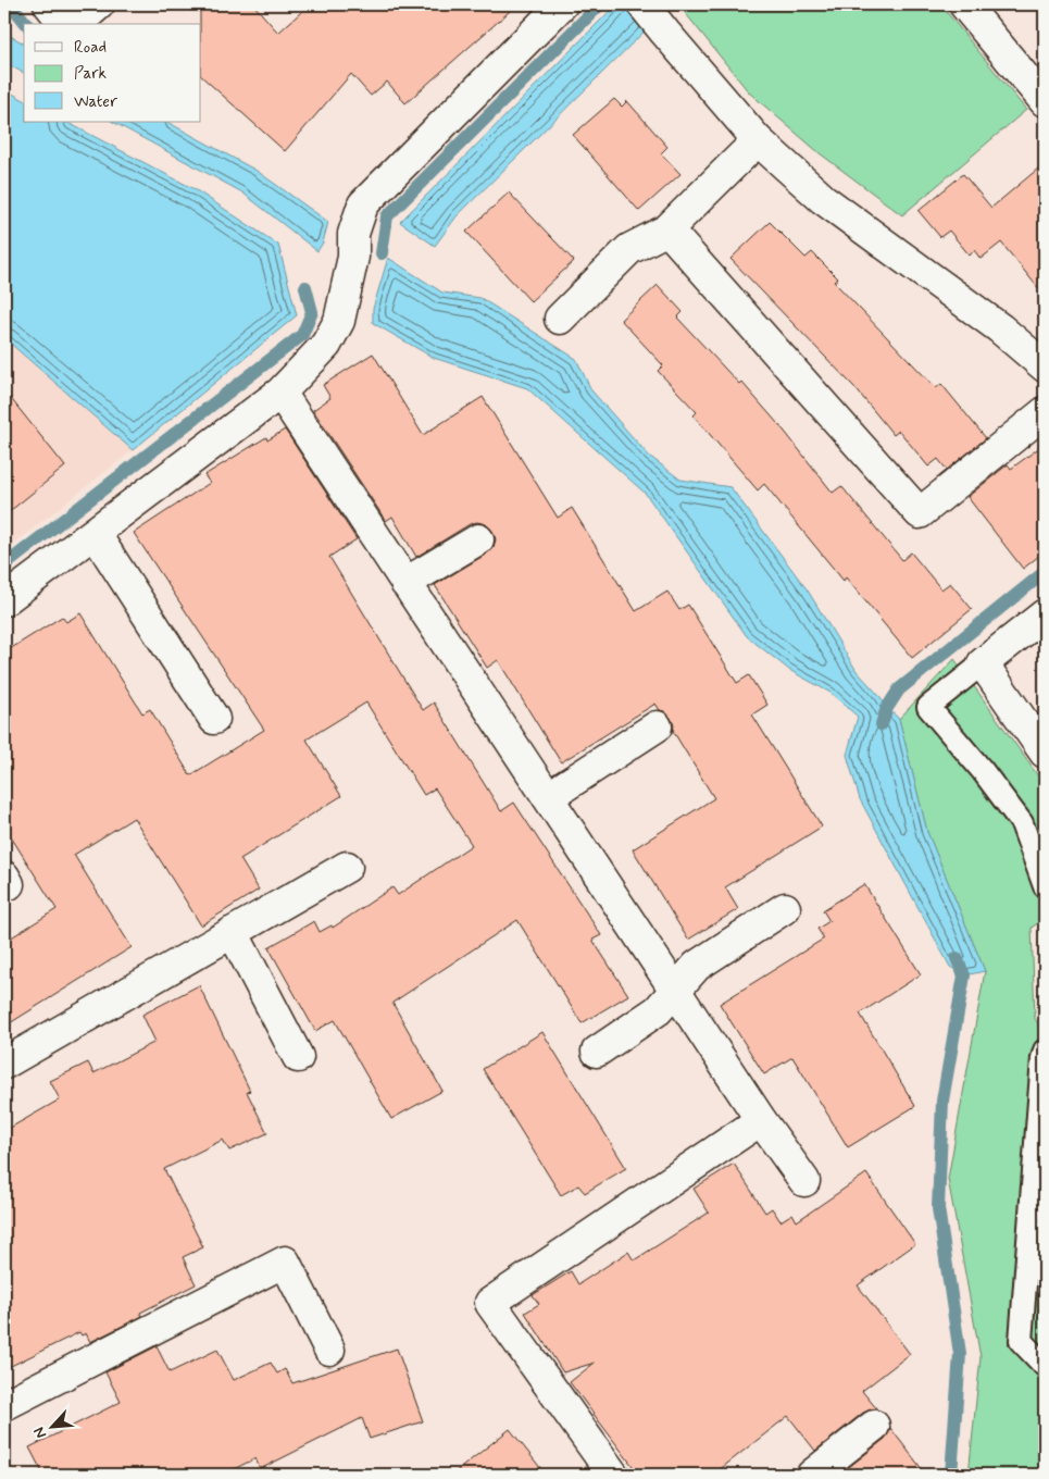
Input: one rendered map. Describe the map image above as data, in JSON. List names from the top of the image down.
{
  "legend": ["Road", "Park", "Water"],
  "north": "bottom left"
}
